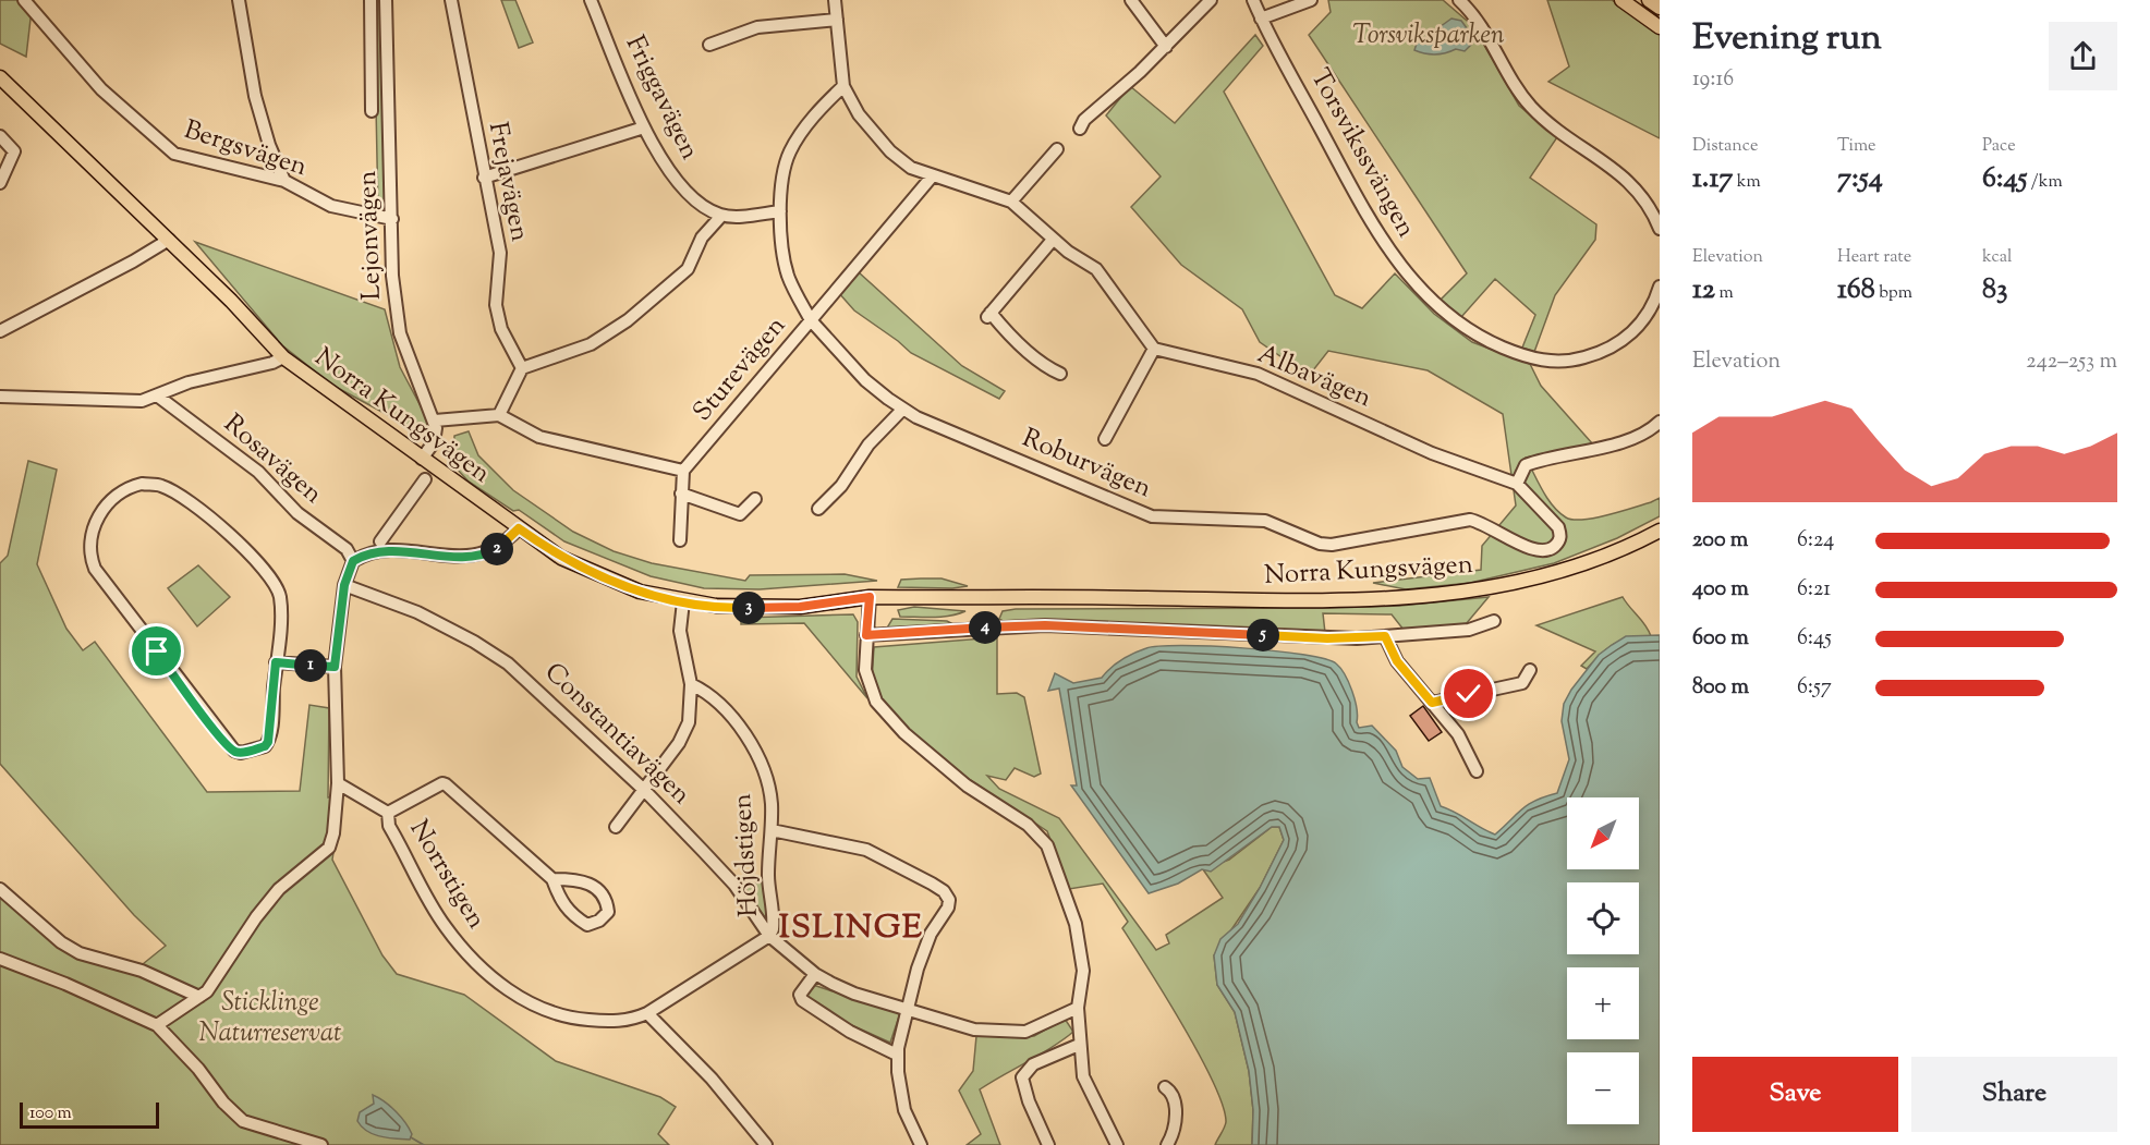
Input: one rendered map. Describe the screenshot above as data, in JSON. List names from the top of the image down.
{
  "streets": {
    "main road": ["Norra Kungsvägen"],
    "street": [
      "Friggavägen",
      "Bergsvägen",
      "Torsvikssvängen",
      "Frejavägen",
      "Lejonvägen",
      "Sturevägen",
      "Albavägen",
      "Rosavägen",
      "Roburvägen",
      "Constantiavägen",
      "Höjdstigen",
      "Norrstigen"
    ]
  },
  "crossings": [
    ["Bergsvägen", "Lejonvägen"],
    ["Sturevägen", "Roburvägen"],
    ["Albavägen", "Roburvägen"],
    ["Constantiavägen", "Höjdstigen"],
    ["Constantiavägen", "Norrstigen"],
    ["Höjdstigen", "Norrstigen"]
  ],
  "districts": ["ISLINGE"],
  "parks": ["Torsviksparken", "Sticklinge Naturreservat"],
  "scale_bar": "100 m",
  "north": "bottom left",
  "page": {
    "heading": ["Evening run", "19:16"],
    "stats": [
      ["Distance", "1.17 km"],
      ["Time", "7:54"],
      ["Pace", "6:45 /km"],
      ["Elevation", "12 m"],
      ["Heart rate", "168 bpm"],
      ["kcal", "83"]
    ],
    "chart": ["Elevation", "242–253 m"],
    "list": [
      {
        "name": "200 m",
        "note": "6:24"
      },
      {
        "name": "400 m",
        "note": "6:21"
      },
      {
        "name": "600 m",
        "note": "6:45"
      },
      {
        "name": "800 m",
        "note": "6:57"
      }
    ],
    "pins": [
      "2",
      "3",
      "4",
      "5",
      "1"
    ],
    "map_buttons": ["+", "−"],
    "buttons": ["Save", "Share"],
    "scale": "100 m"
  }
}
